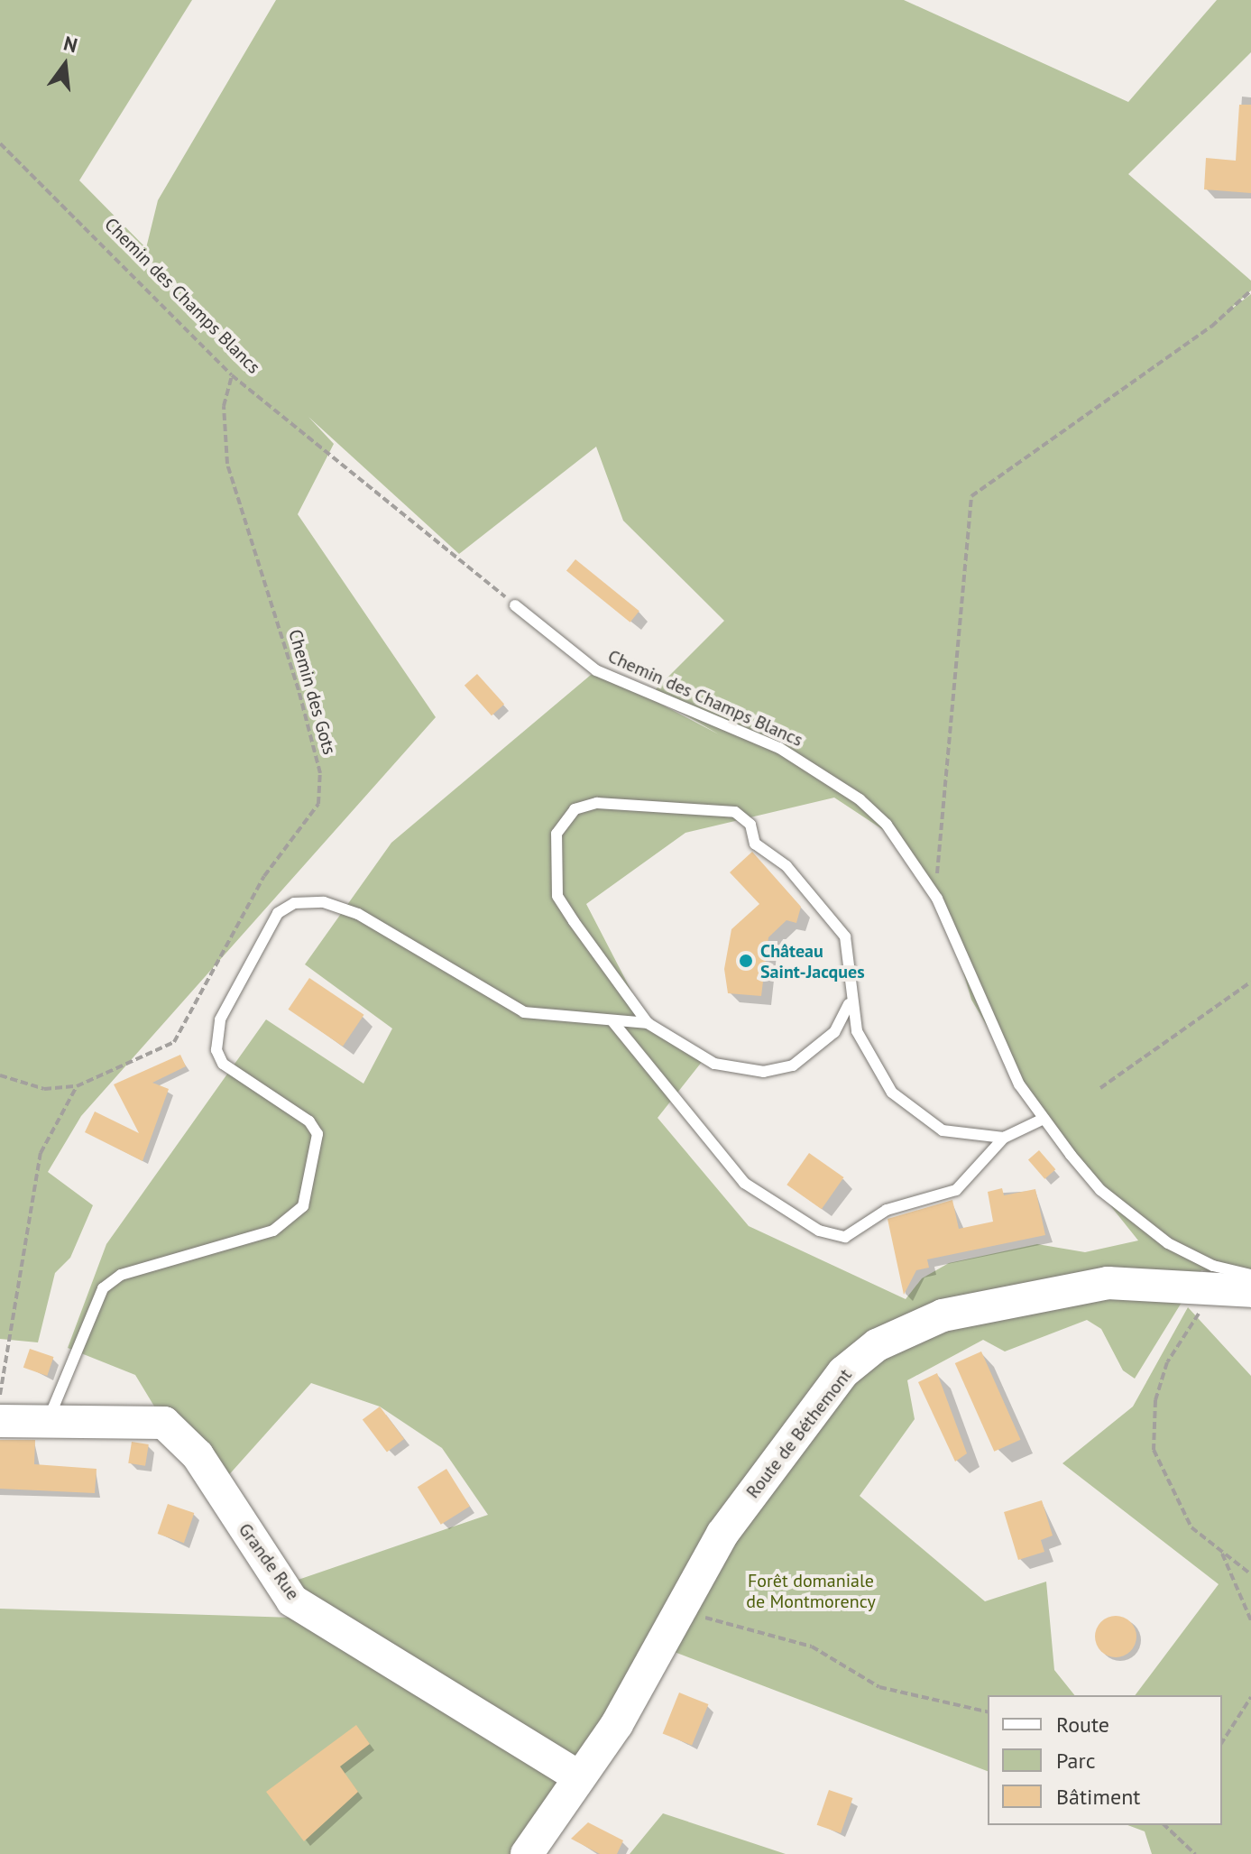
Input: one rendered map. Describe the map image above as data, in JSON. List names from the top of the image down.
{
  "streets": {
    "street": ["Route de Béthemont", "Grande Rue"],
    "lane": ["Chemin des Champs Blancs"],
    "path": ["Chemin des Gots"]
  },
  "crossings": [
    ["Chemin des Champs Blancs", "Chemin des Gots"],
    ["Route de Béthemont", "Grande Rue"]
  ],
  "parks": ["Forêt domaniale de Montmorency"],
  "places": ["Château Saint-Jacques"],
  "legend": ["Route", "Parc", "Bâtiment"],
  "north": "top"
}
